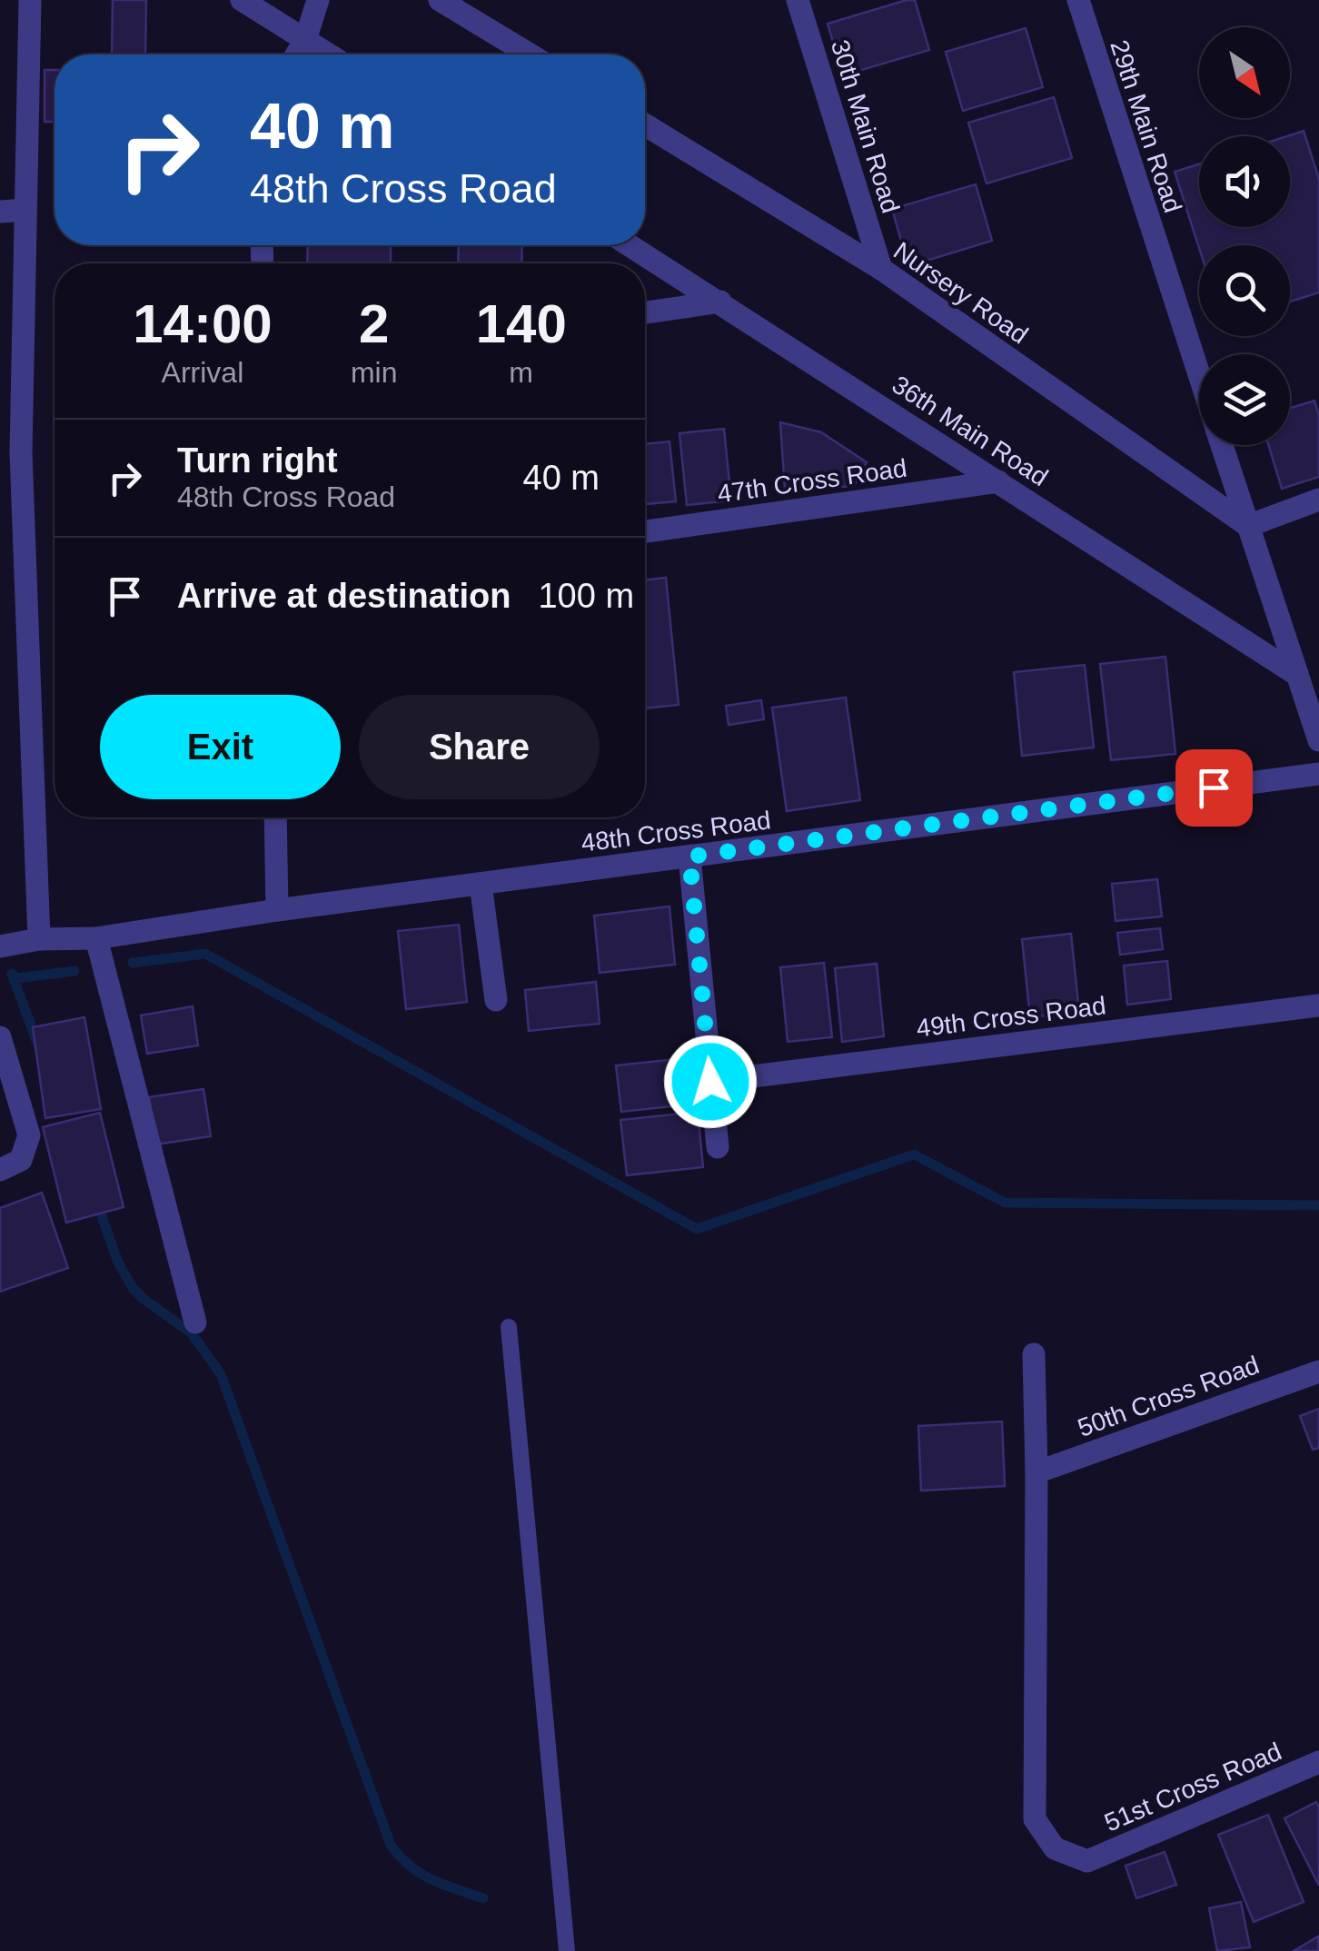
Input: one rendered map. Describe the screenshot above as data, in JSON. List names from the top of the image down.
{
  "streets": {
    "street": [
      "30th Main Road",
      "29th Main Road",
      "Nursery Road",
      "36th Main Road",
      "47th Cross Road",
      "48th Cross Road",
      "49th Cross Road",
      "50th Cross Road",
      "51st Cross Road"
    ]
  },
  "crossings": [
    ["30th Main Road", "Nursery Road"],
    ["29th Main Road", "Nursery Road"],
    ["29th Main Road", "36th Main Road"],
    ["36th Main Road", "47th Cross Road"],
    ["50th Cross Road", "51st Cross Road"]
  ],
  "north": "bottom right",
  "page": {
    "turn": ["40 m", "48th Cross Road"],
    "eta": [
      "14:00",
      "Arrival",
      "2",
      "min",
      "140",
      "m"
    ],
    "list": [
      {
        "name": "Turn right",
        "note": "48th Cross Road",
        "value": "40 m"
      },
      {
        "name": "Arrive at destination",
        "value": "100 m"
      }
    ],
    "buttons": ["Exit", "Share"]
  }
}
